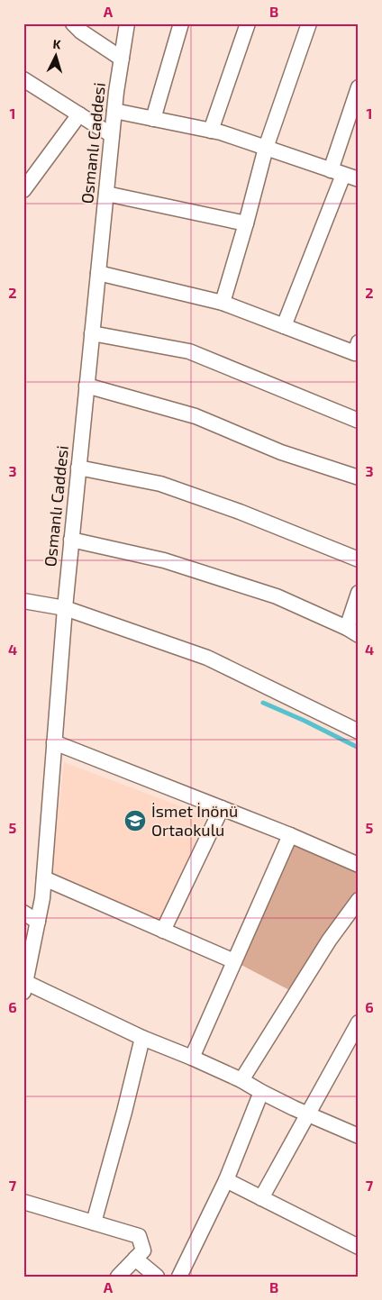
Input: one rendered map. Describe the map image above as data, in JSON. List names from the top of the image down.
{
  "streets": {
    "street": ["Osmanlı Caddesi"]
  },
  "places": {
    "school or university": ["İsmet İnönü Ortaokulu"]
  },
  "north": "top",
  "grid": {
    "columns": ["A", "B"],
    "rows": [
      "1",
      "2",
      "3",
      "4",
      "5",
      "6",
      "7"
    ]
  }
}
